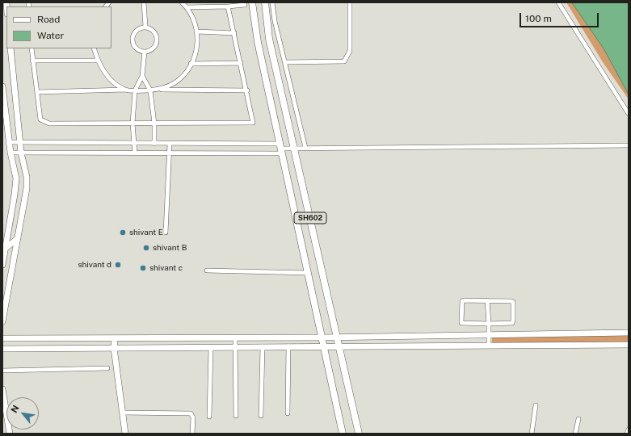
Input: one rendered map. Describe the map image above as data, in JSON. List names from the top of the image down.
{
  "streets": {
    "main road": ["SH602"]
  },
  "places": [
    "shivant E",
    "shivant B",
    "shivant d",
    "shivant c"
  ],
  "legend": ["Road", "Water"],
  "scale_bar": "100 m",
  "north": "top left"
}
